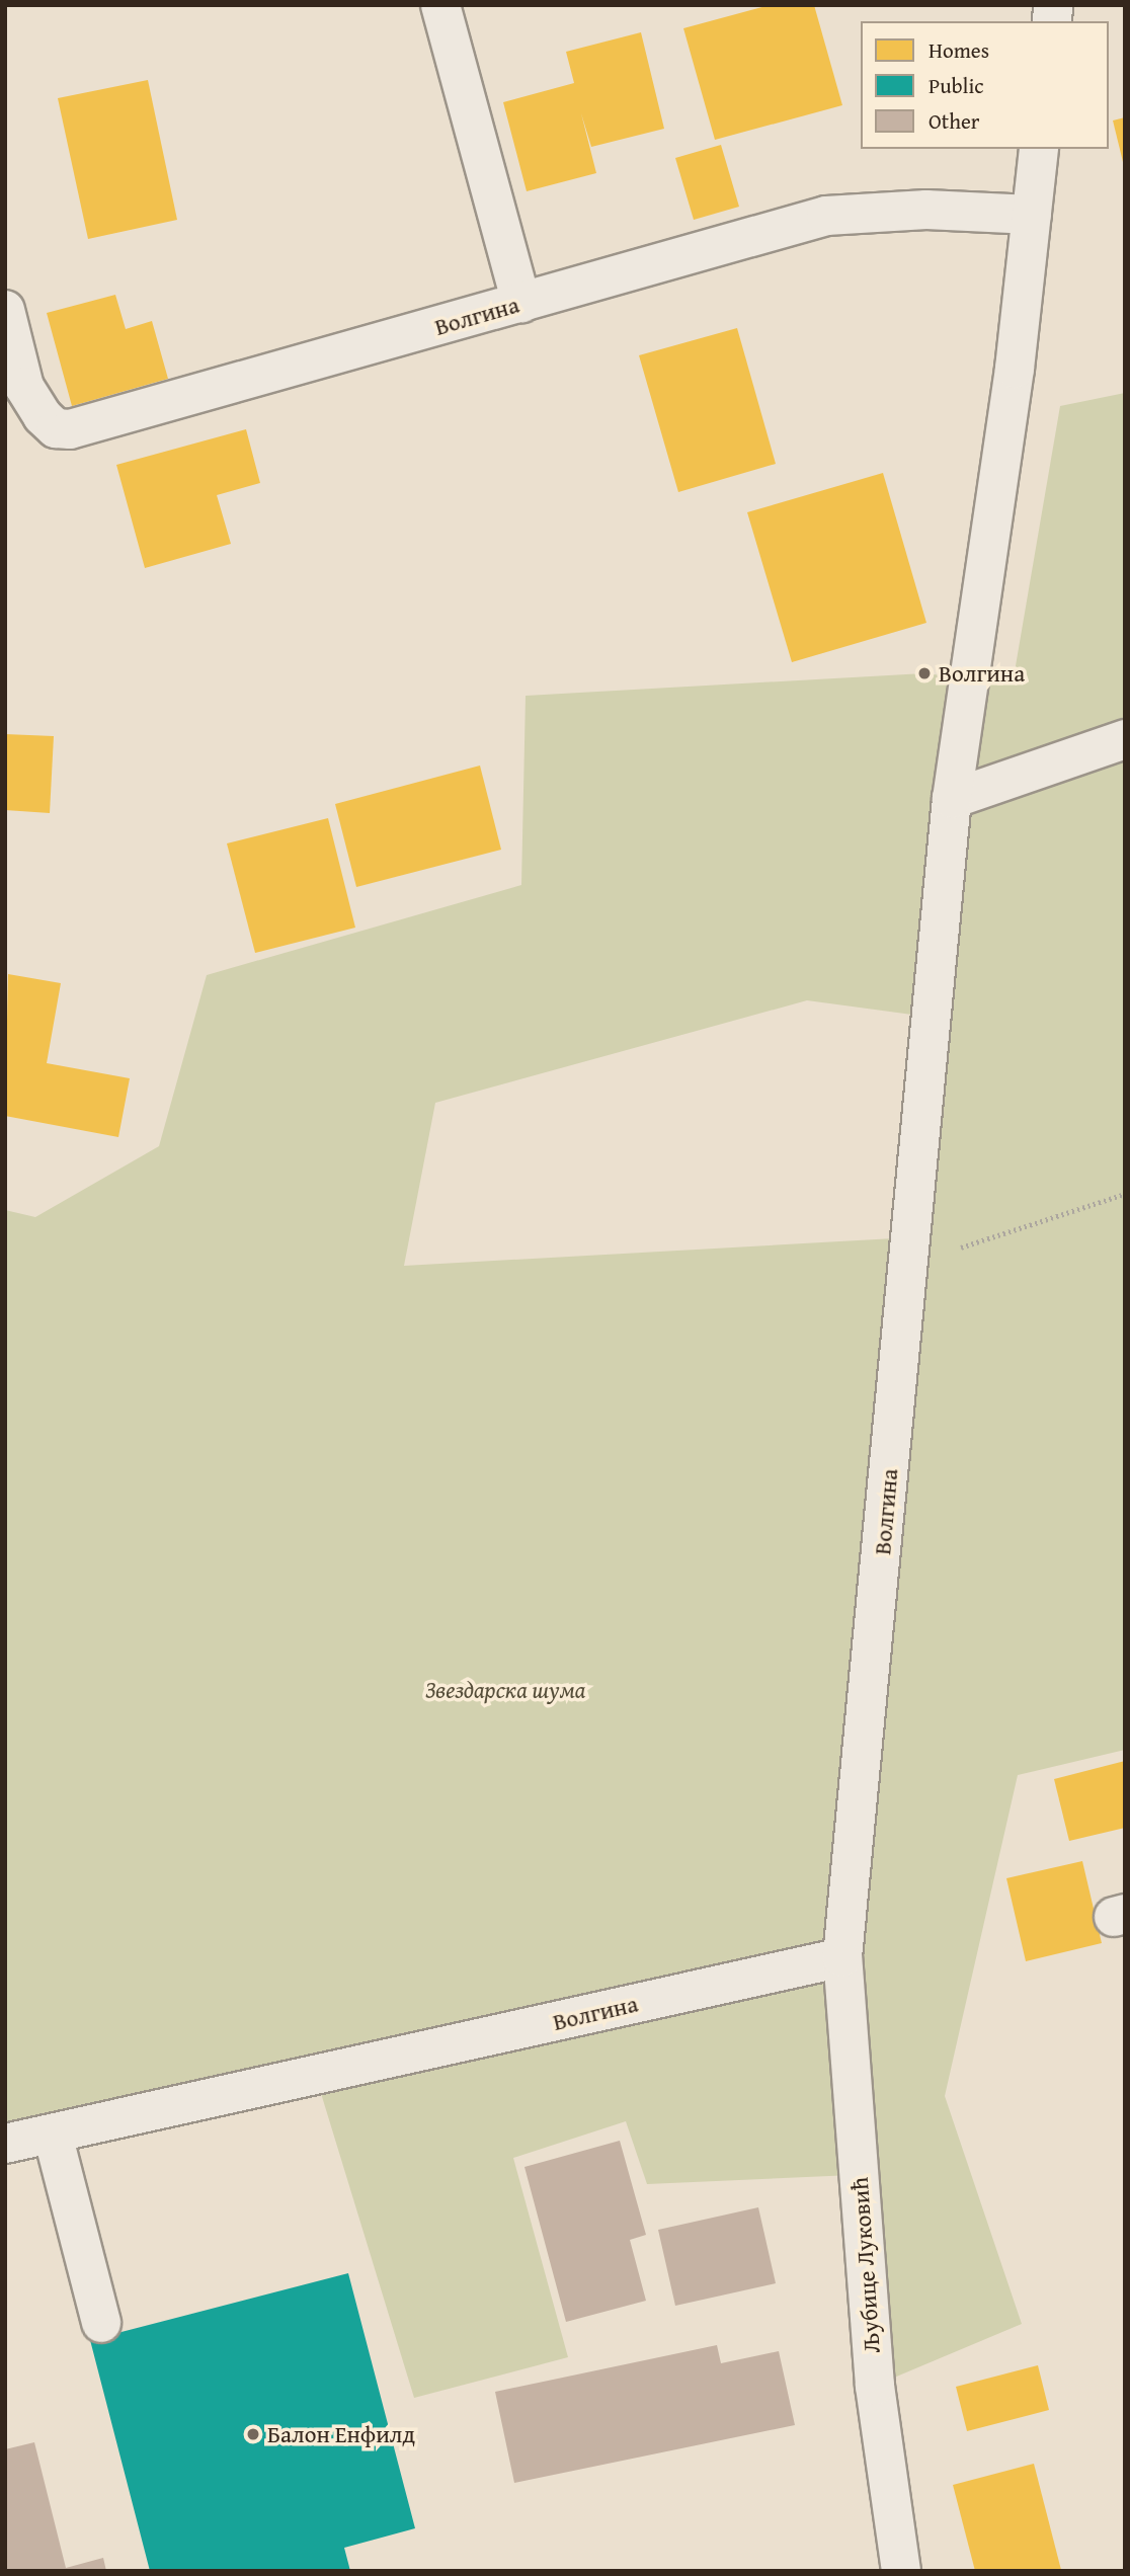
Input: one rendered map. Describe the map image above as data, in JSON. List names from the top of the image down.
{
  "streets": {
    "street": ["Волгина", "Љубице Луковић"]
  },
  "crossings": [
    ["Волгина", "Љубице Луковић"]
  ],
  "parks": ["Звездарска шума"],
  "places": ["Волгина", "Балон Енфилд"],
  "legend": ["Homes", "Public", "Other"]
}
